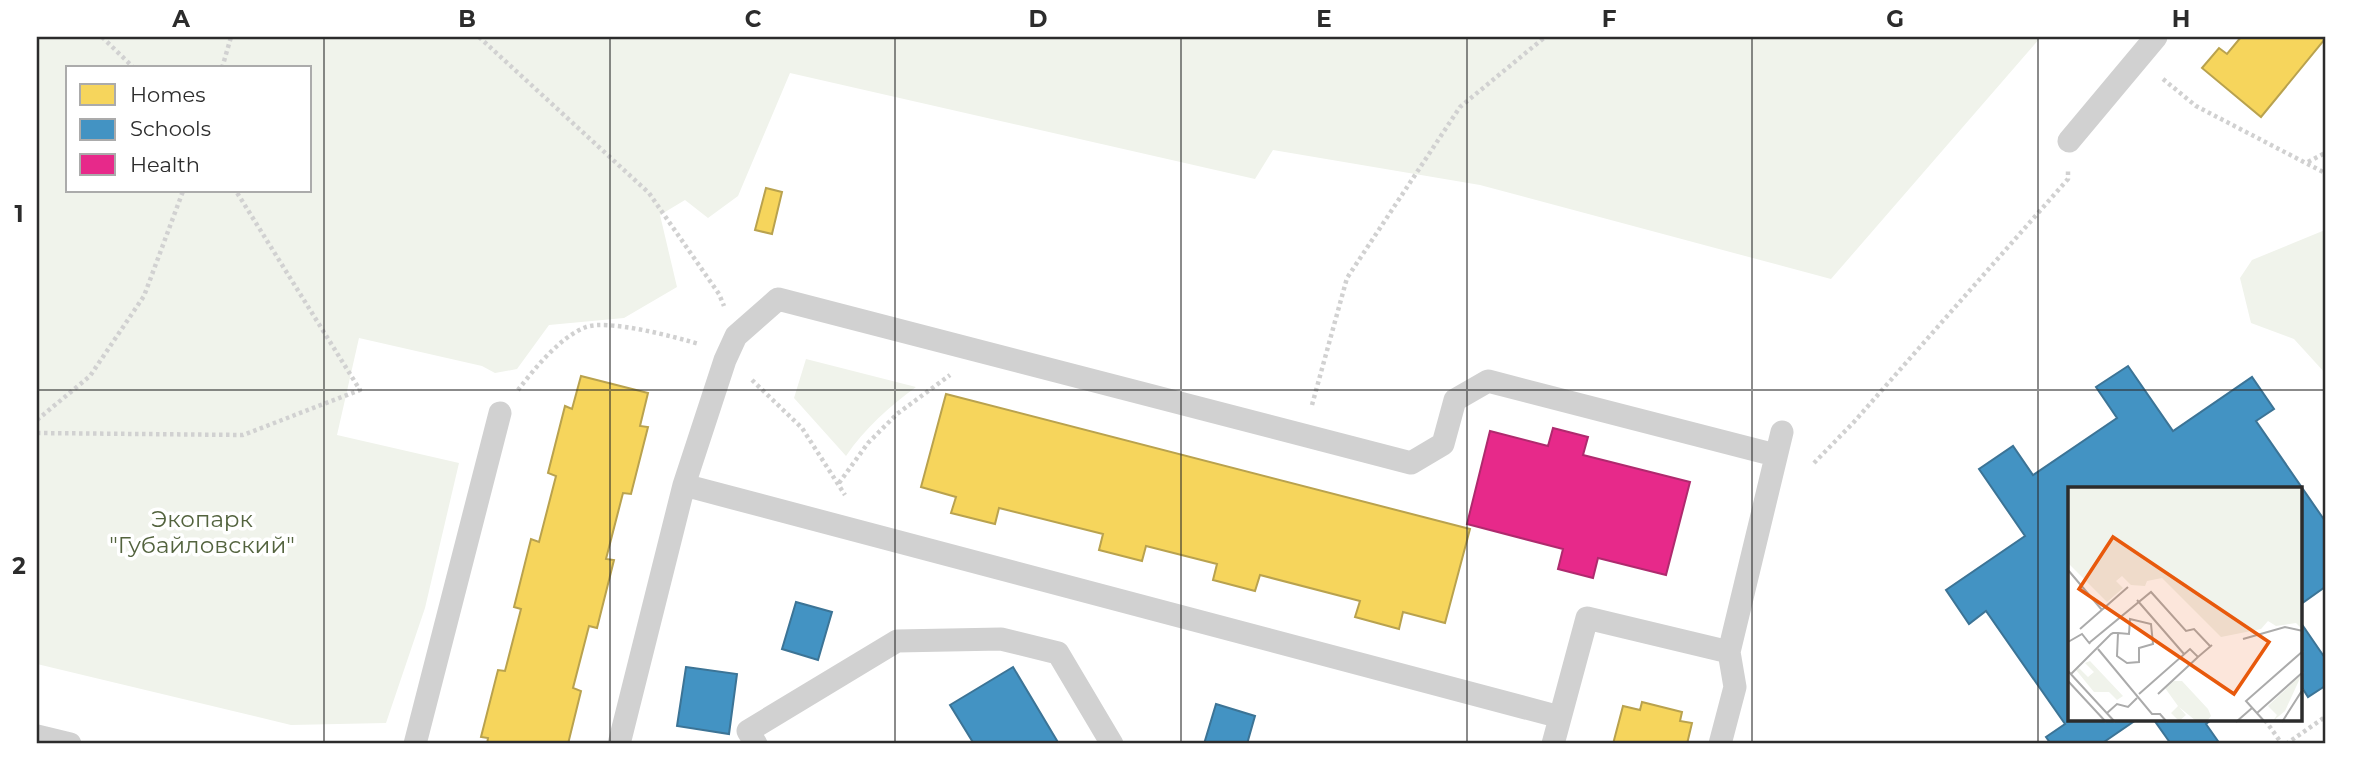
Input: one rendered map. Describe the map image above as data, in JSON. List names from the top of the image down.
{
  "parks": ["Экопарк \"Губайловский\""],
  "legend": ["Homes", "Schools", "Health"],
  "grid": {
    "columns": [
      "A",
      "B",
      "C",
      "D",
      "E",
      "F",
      "G",
      "H"
    ],
    "rows": ["1", "2"]
  }
}
